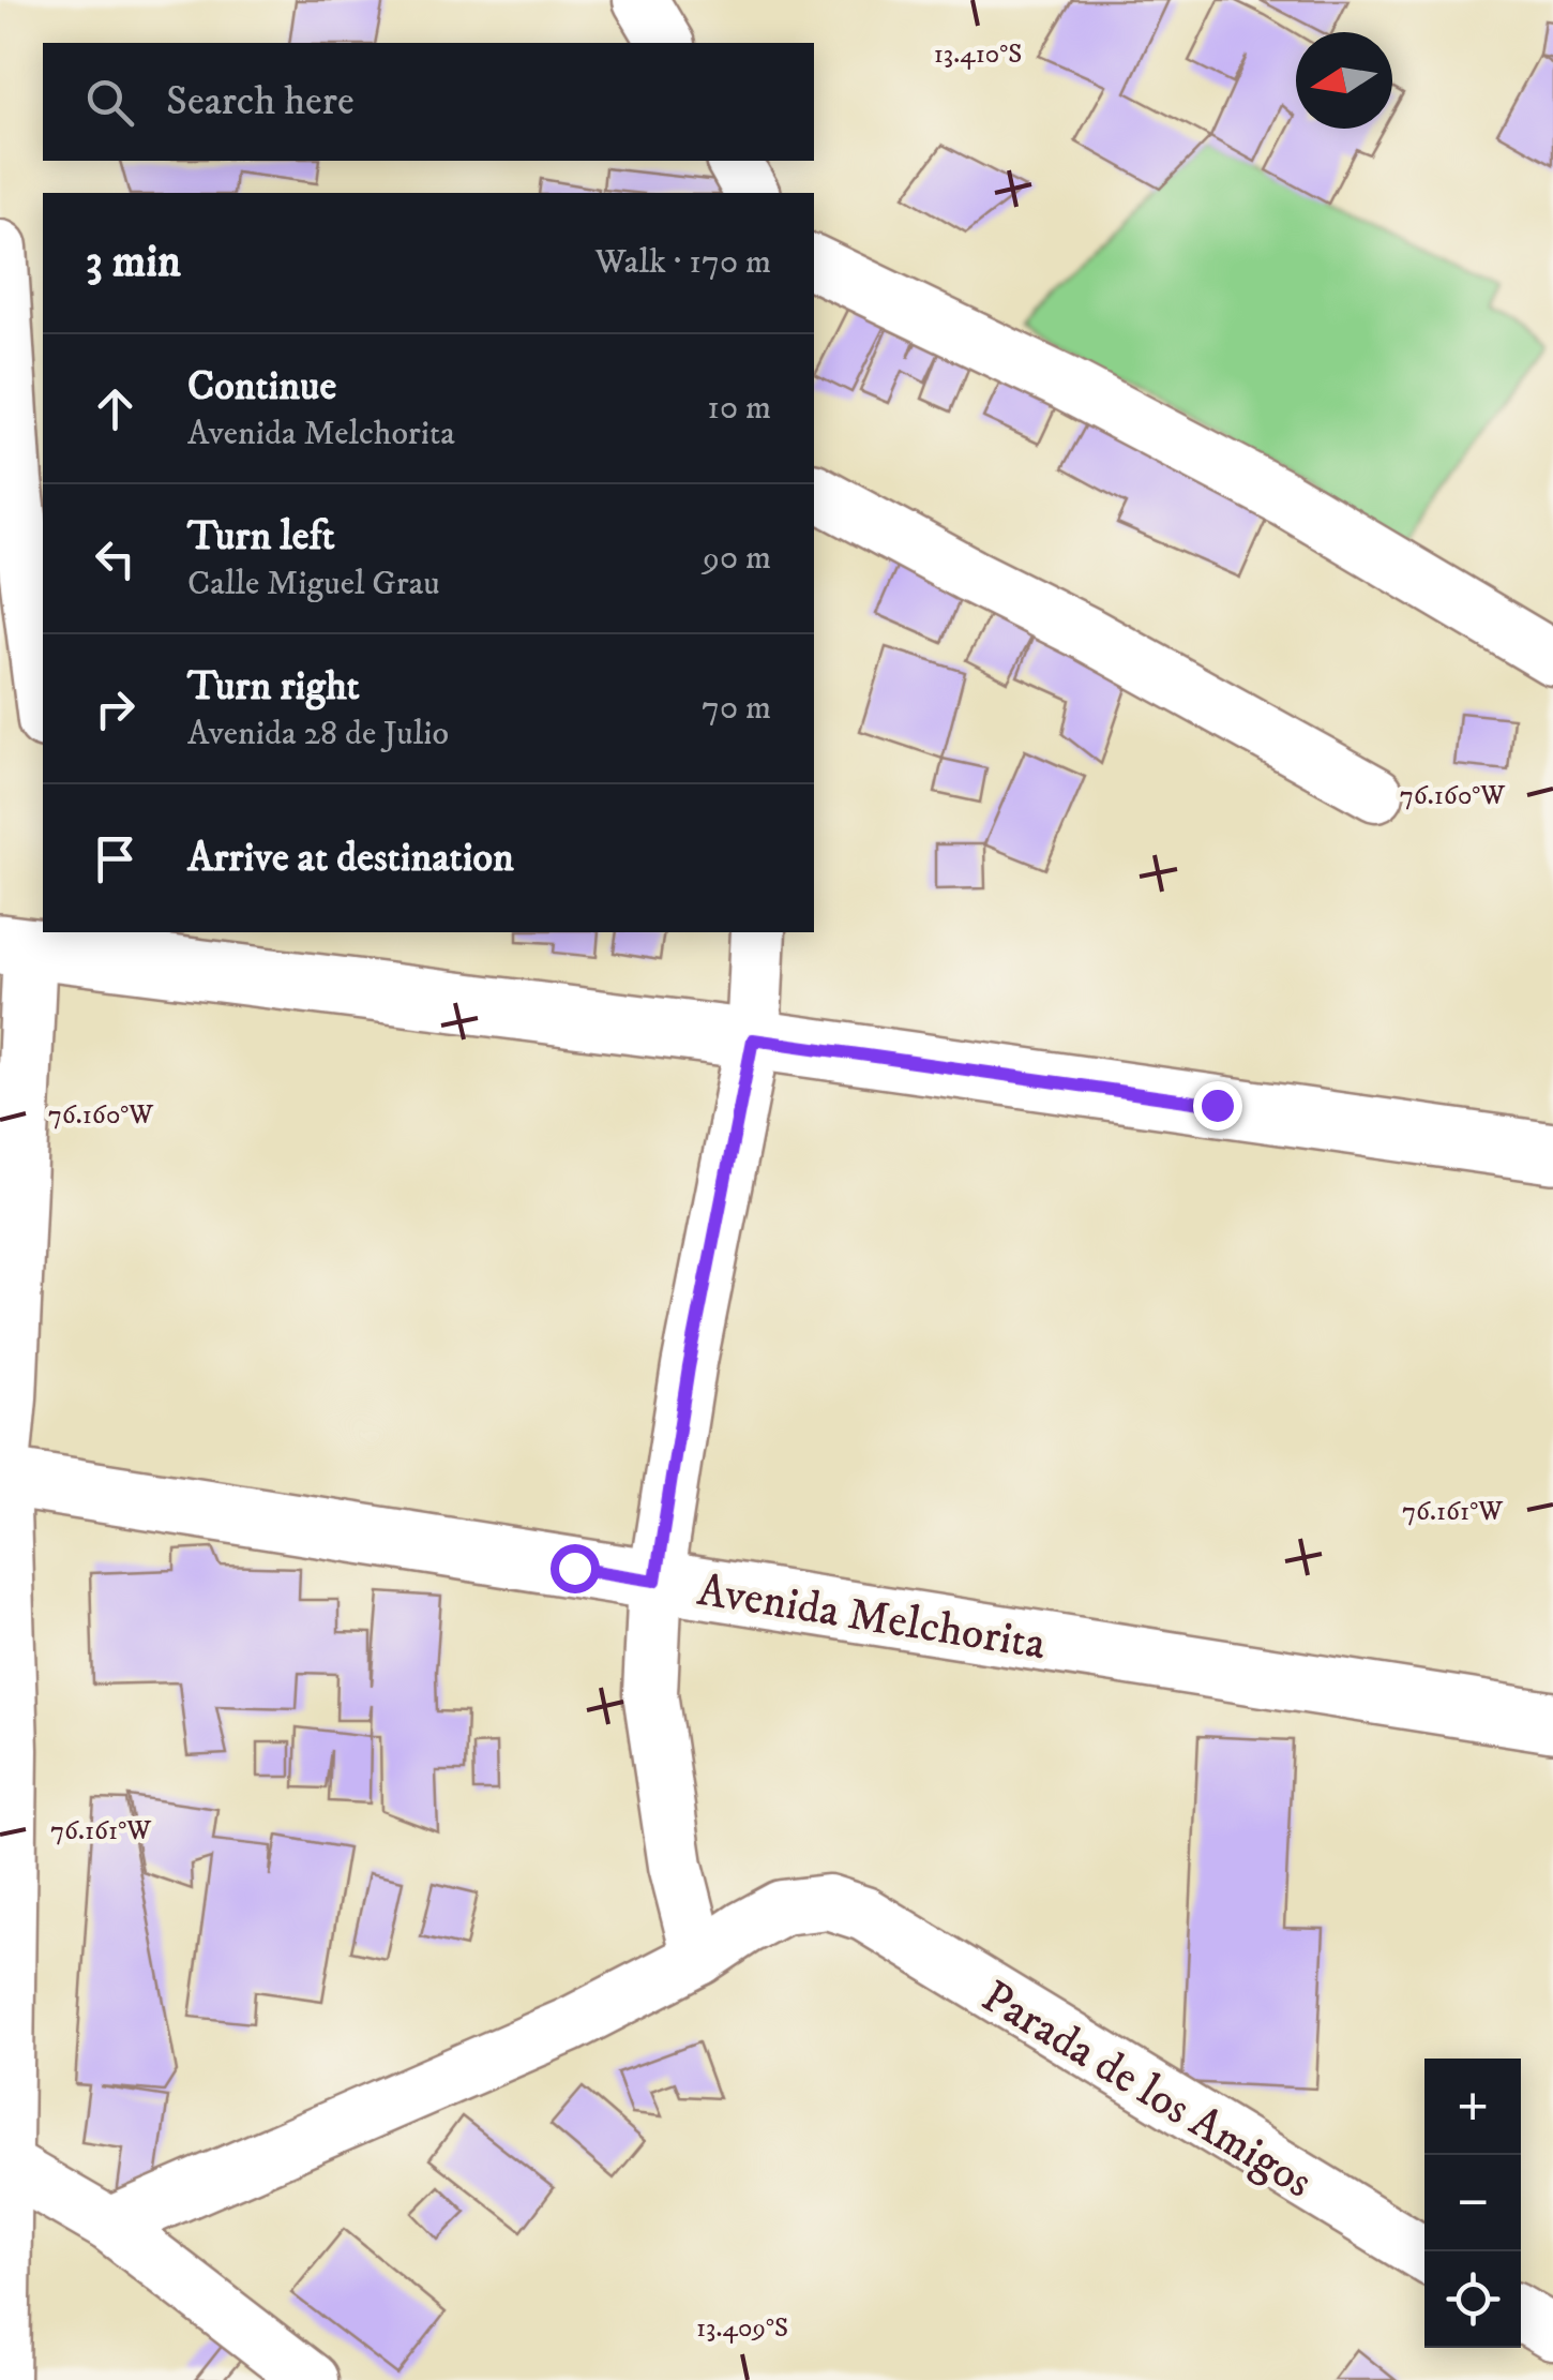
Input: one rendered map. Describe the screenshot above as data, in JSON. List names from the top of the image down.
{
  "streets": {
    "main road": ["Avenida Melchorita"],
    "street": ["Parada de los Amigos"]
  },
  "north": "left",
  "page": {
    "search": "Search here",
    "heading": ["3 min", "Walk · 170 m"],
    "list": [
      ["Continue", "Avenida Melchorita", "10 m"],
      ["Turn left", "Calle Miguel Grau", "90 m"],
      ["Turn right", "Avenida 28 de Julio", "70 m"],
      "Arrive at destination"
    ],
    "map_buttons": ["+", "−"]
  },
  "coordinates": [
    "13.410°S",
    "76.160°W",
    "76.161°W",
    "13.409°S"
  ]
}
